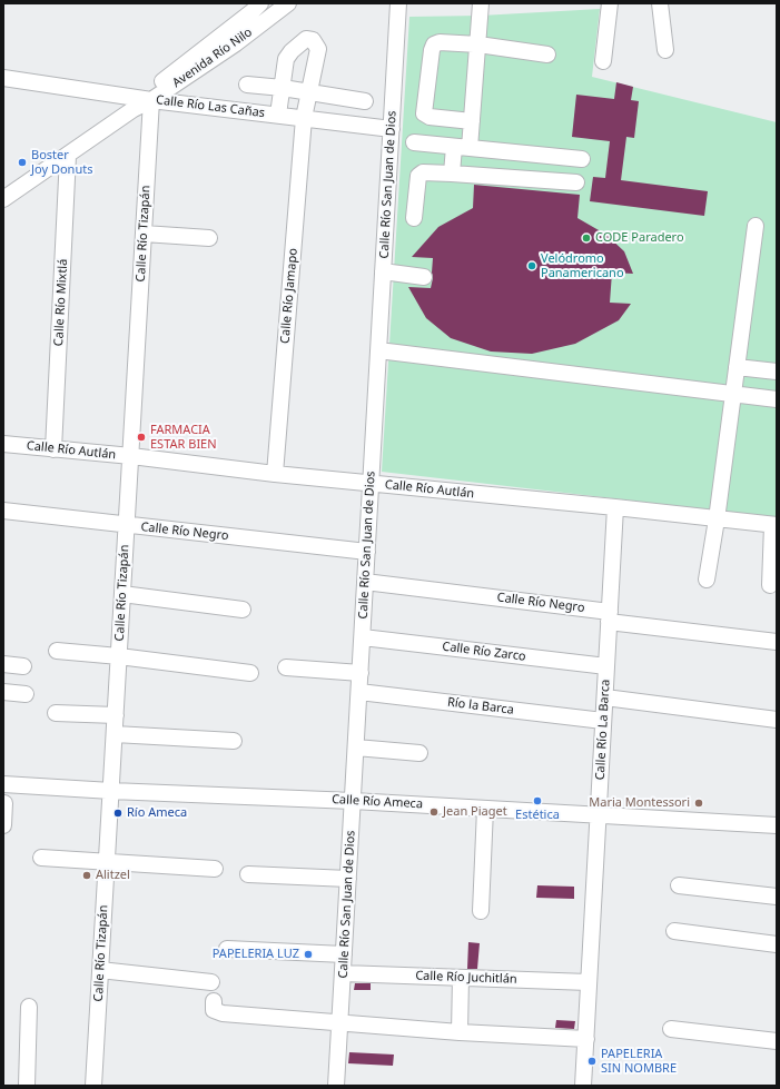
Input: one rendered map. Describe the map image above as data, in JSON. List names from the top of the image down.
{
  "streets": {
    "street": [
      "Avenida Río Nilo",
      "Calle Río Las Cañas",
      "Calle Río San Juan de Dios",
      "Calle Río Tizapán",
      "Calle Río Jamapo",
      "Calle Río Mixtlá",
      "Calle Río Autlán",
      "Calle Río Negro",
      "Calle Río Zarco",
      "Río la Barca",
      "Calle Río La Barca",
      "Calle Río Ameca",
      "Calle Río Juchitlán"
    ]
  },
  "crossings": [
    ["Avenida Río Nilo", "Calle Río Las Cañas"],
    ["Avenida Río Nilo", "Calle Río Tizapán"],
    ["Avenida Río Nilo", "Calle Río Mixtlá"],
    ["Calle Río Las Cañas", "Calle Río San Juan de Dios"],
    ["Calle Río Las Cañas", "Calle Río Tizapán"],
    ["Calle Río Las Cañas", "Calle Río Jamapo"],
    ["Calle Río San Juan de Dios", "Calle Río Autlán"],
    ["Calle Río San Juan de Dios", "Calle Río Negro"],
    ["Calle Río San Juan de Dios", "Calle Río Zarco"],
    ["Calle Río San Juan de Dios", "Río la Barca"],
    ["Calle Río San Juan de Dios", "Calle Río Ameca"],
    ["Calle Río San Juan de Dios", "Calle Río Juchitlán"],
    ["Calle Río Tizapán", "Calle Río Autlán"],
    ["Calle Río Tizapán", "Calle Río Negro"],
    ["Calle Río Tizapán", "Calle Río Ameca"],
    ["Calle Río Jamapo", "Calle Río Autlán"],
    ["Calle Río Mixtlá", "Calle Río Autlán"],
    ["Calle Río Autlán", "Calle Río La Barca"],
    ["Calle Río Negro", "Calle Río La Barca"],
    ["Calle Río Zarco", "Calle Río La Barca"],
    ["Río la Barca", "Calle Río La Barca"],
    ["Calle Río La Barca", "Calle Río Ameca"],
    ["Calle Río La Barca", "Calle Río Juchitlán"]
  ],
  "places": [
    "Boster Joy Donuts",
    "CODE Paradero",
    "Velódromo Panamericano",
    "FARMACIA ESTAR BIEN",
    "Estética",
    "Maria Montessori",
    "Jean Piaget",
    "Río Ameca",
    "Alitzel",
    "PAPELERIA LUZ",
    "PAPELERIA SIN NOMBRE"
  ]
}
